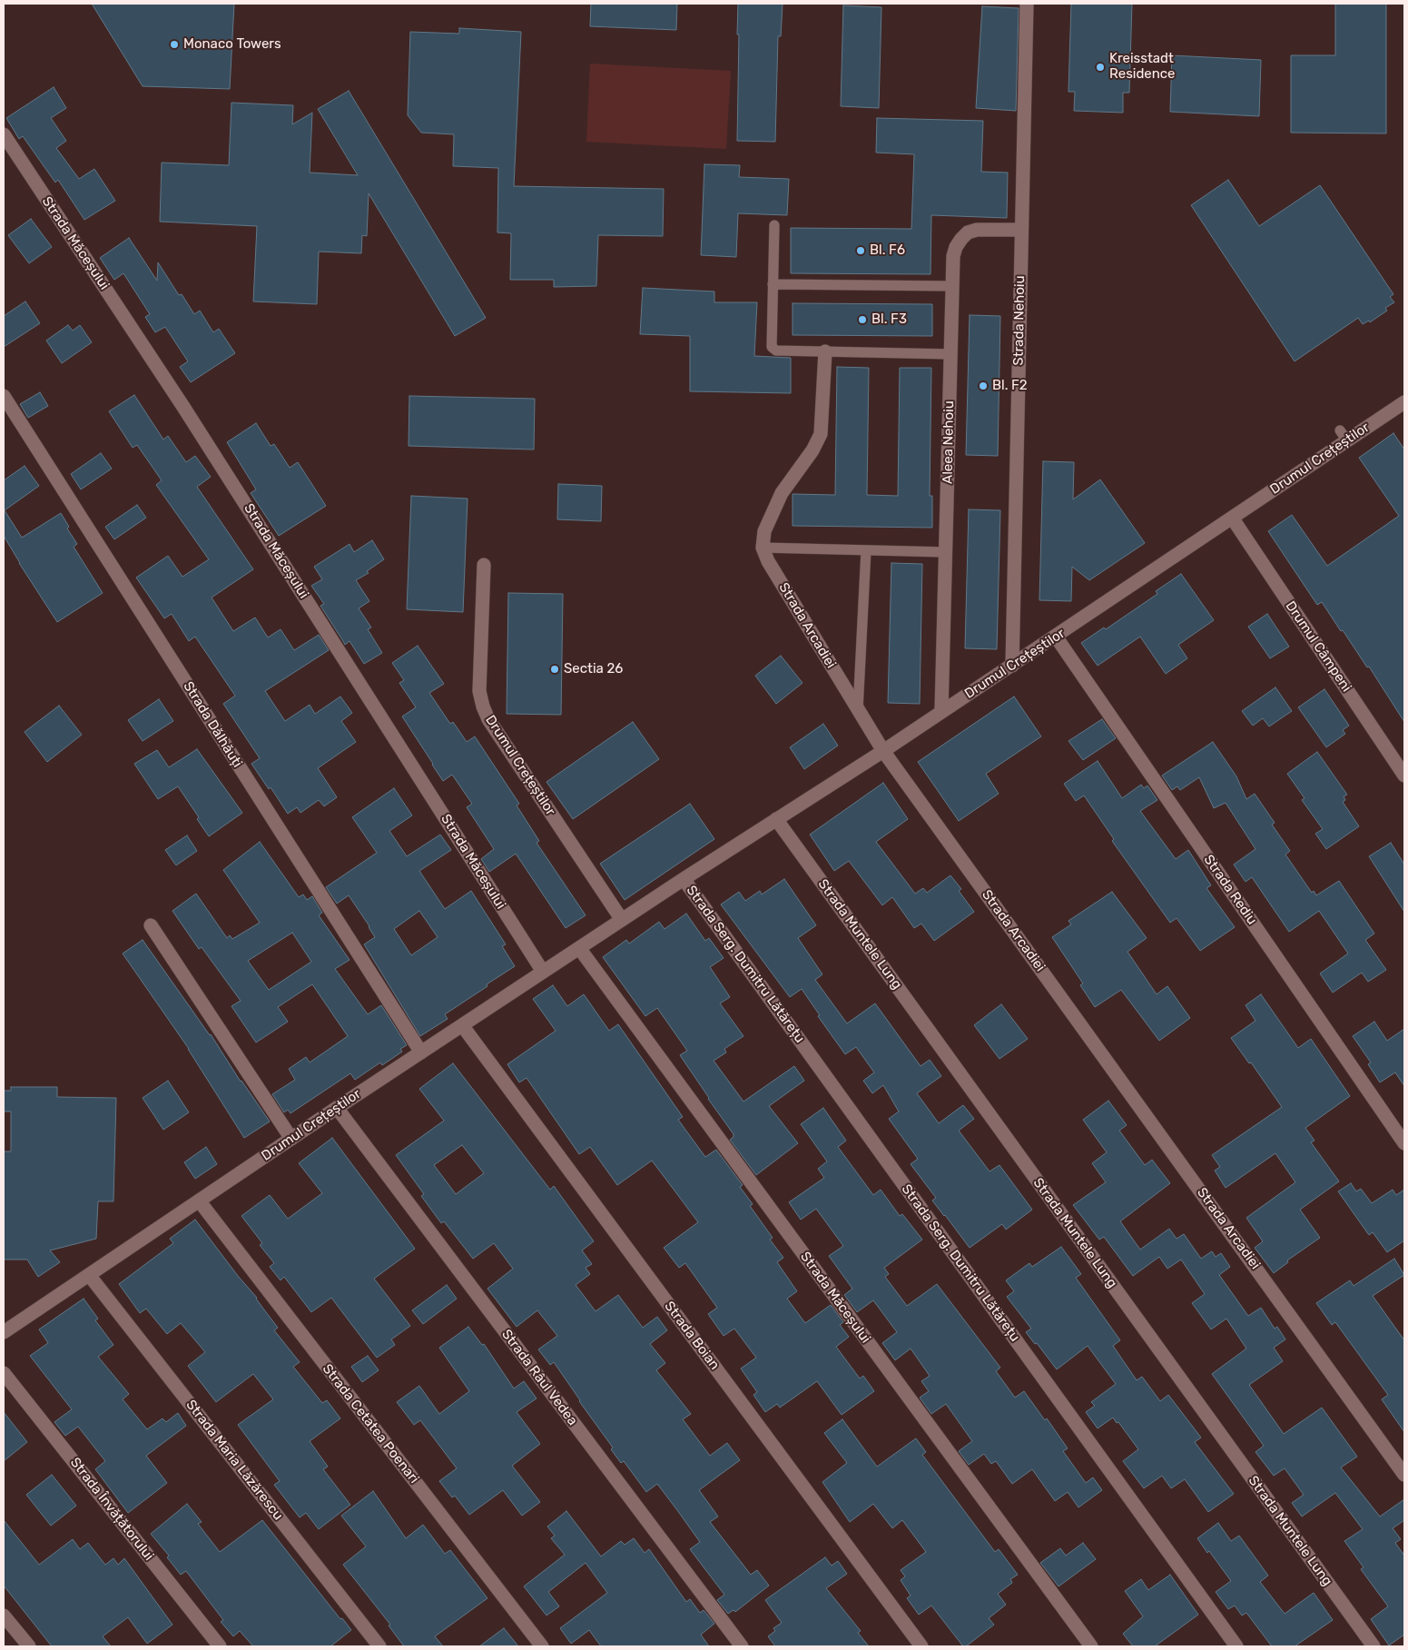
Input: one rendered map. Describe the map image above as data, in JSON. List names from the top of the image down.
{
  "streets": {
    "street": [
      "Strada Măceșului",
      "Strada Nehoiu",
      "Aleea Nehoiu",
      "Drumul Crețeștilor",
      "Strada Arcadiei",
      "Drumul Câmpeni",
      "Strada Dălhăuți",
      "Strada Rediu",
      "Strada Muntele Lung",
      "Strada Serg. Dumitru Lătărețu",
      "Strada Boian",
      "Strada Râul Vedea",
      "Strada Cetatea Poenari",
      "Strada Maria Lăzărescu",
      "Strada Învățătorului"
    ]
  },
  "crossings": [
    ["Strada Măceșului", "Drumul Crețeștilor"],
    ["Strada Nehoiu", "Aleea Nehoiu"],
    ["Strada Nehoiu", "Drumul Crețeștilor"],
    ["Aleea Nehoiu", "Drumul Crețeștilor"],
    ["Drumul Crețeștilor", "Strada Arcadiei"],
    ["Drumul Crețeștilor", "Drumul Câmpeni"],
    ["Drumul Crețeștilor", "Strada Dălhăuți"],
    ["Drumul Crețeștilor", "Strada Rediu"],
    ["Drumul Crețeștilor", "Strada Muntele Lung"],
    ["Drumul Crețeștilor", "Strada Serg. Dumitru Lătărețu"],
    ["Drumul Crețeștilor", "Strada Boian"],
    ["Drumul Crețeștilor", "Strada Râul Vedea"],
    ["Drumul Crețeștilor", "Strada Cetatea Poenari"],
    ["Drumul Crețeștilor", "Strada Maria Lăzărescu"]
  ],
  "places": [
    "Monaco Towers",
    "Kreisstadt Residence",
    "Bl. F6",
    "Bl. F3",
    "Bl. F2",
    "Sectia 26"
  ]
}
